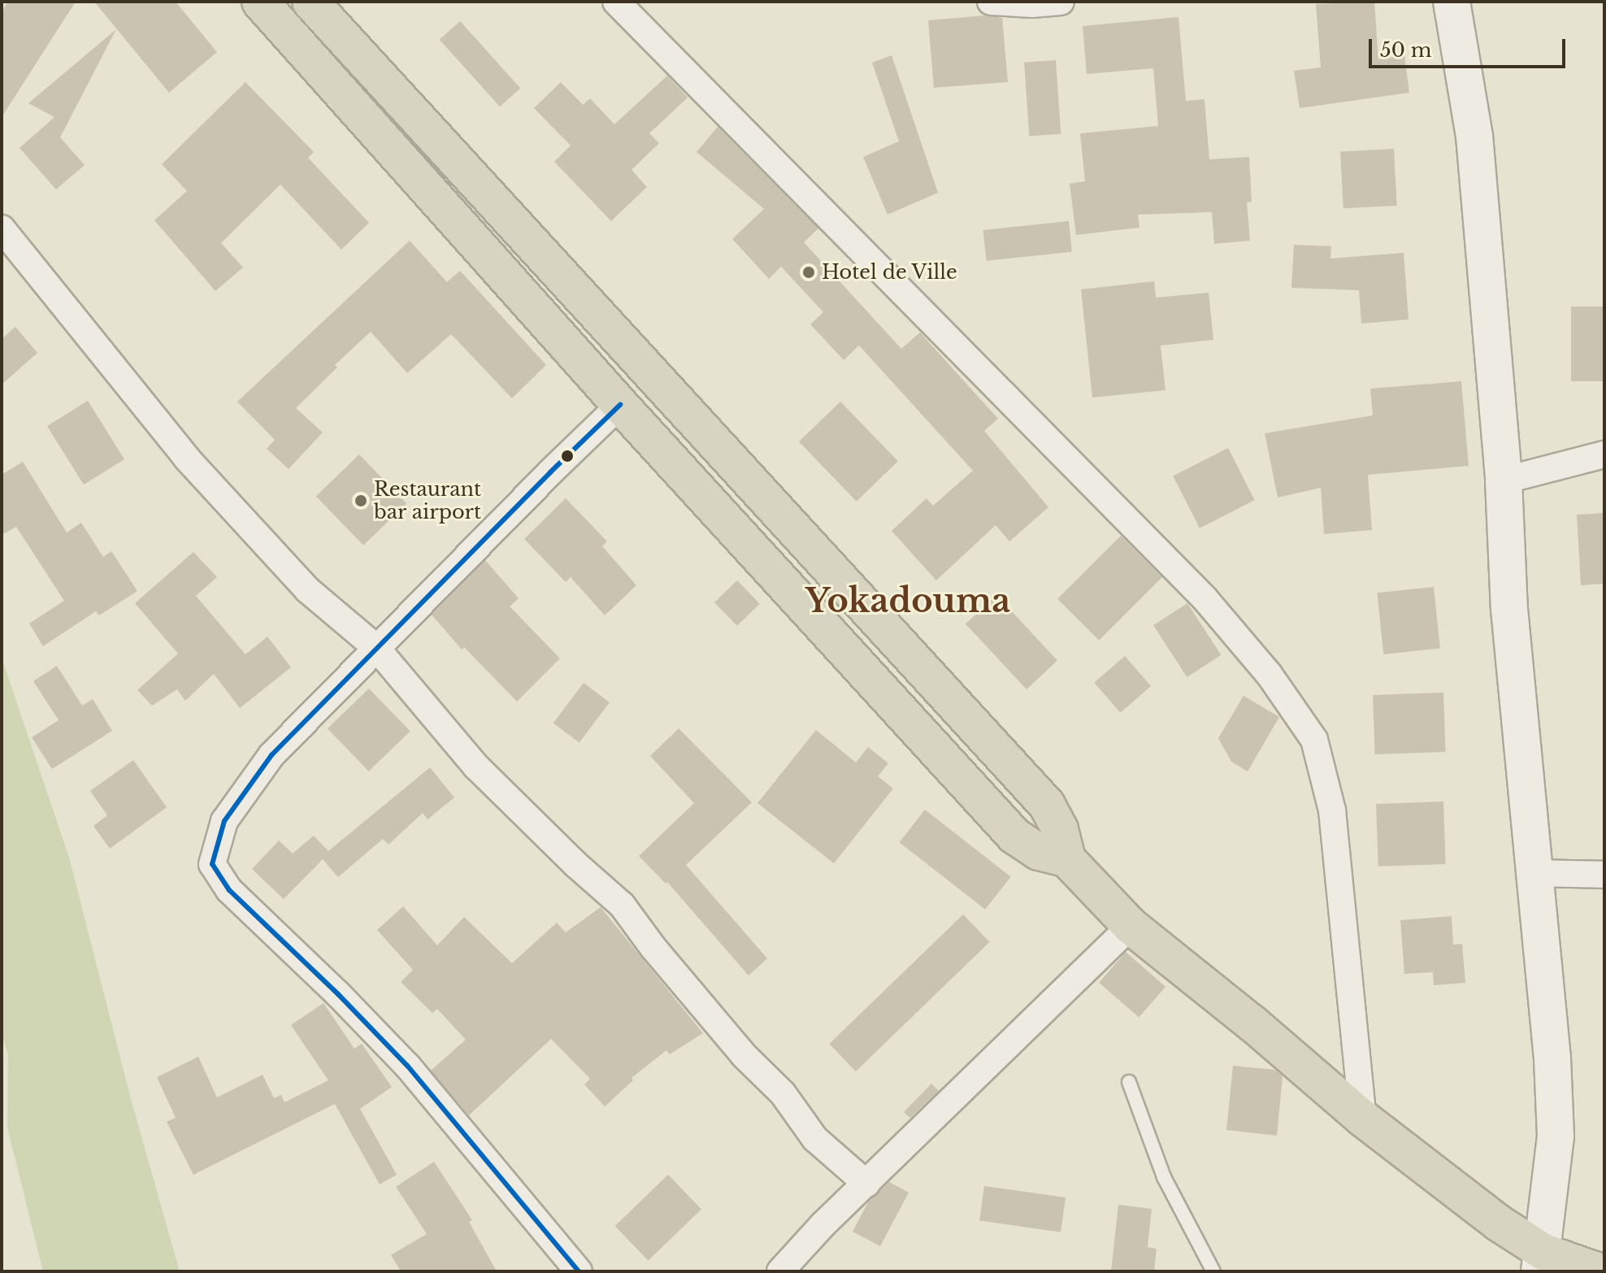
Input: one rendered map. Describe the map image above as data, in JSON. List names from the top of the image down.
{
  "districts": ["Yokadouma"],
  "places": ["Hotel de Ville", "Restaurant bar airport"],
  "scale_bar": "50 m"
}
